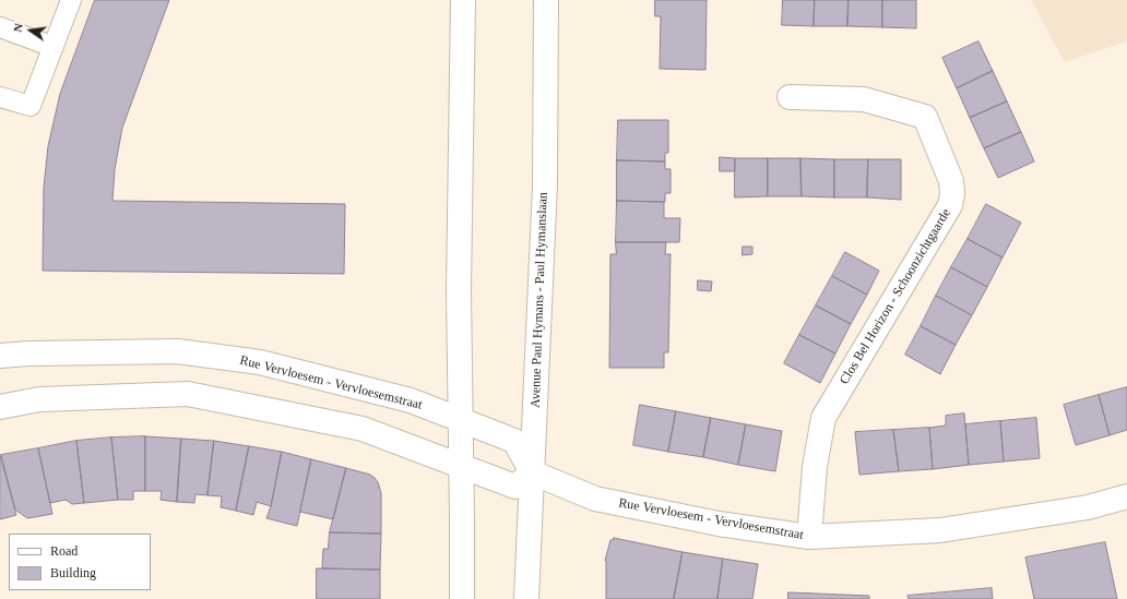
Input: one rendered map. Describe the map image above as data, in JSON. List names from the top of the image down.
{
  "streets": {
    "street": ["Clos Bel Horizon - Schoonzichtgaarde", "Avenue Paul Hymans - Paul Hymanslaan", "Rue Vervloesem - Vervloesemstraat"]
  },
  "crossings": [
    ["Clos Bel Horizon - Schoonzichtgaarde", "Rue Vervloesem - Vervloesemstraat"],
    ["Avenue Paul Hymans - Paul Hymanslaan", "Rue Vervloesem - Vervloesemstraat"]
  ],
  "legend": ["Road", "Building"],
  "north": "left"
}
